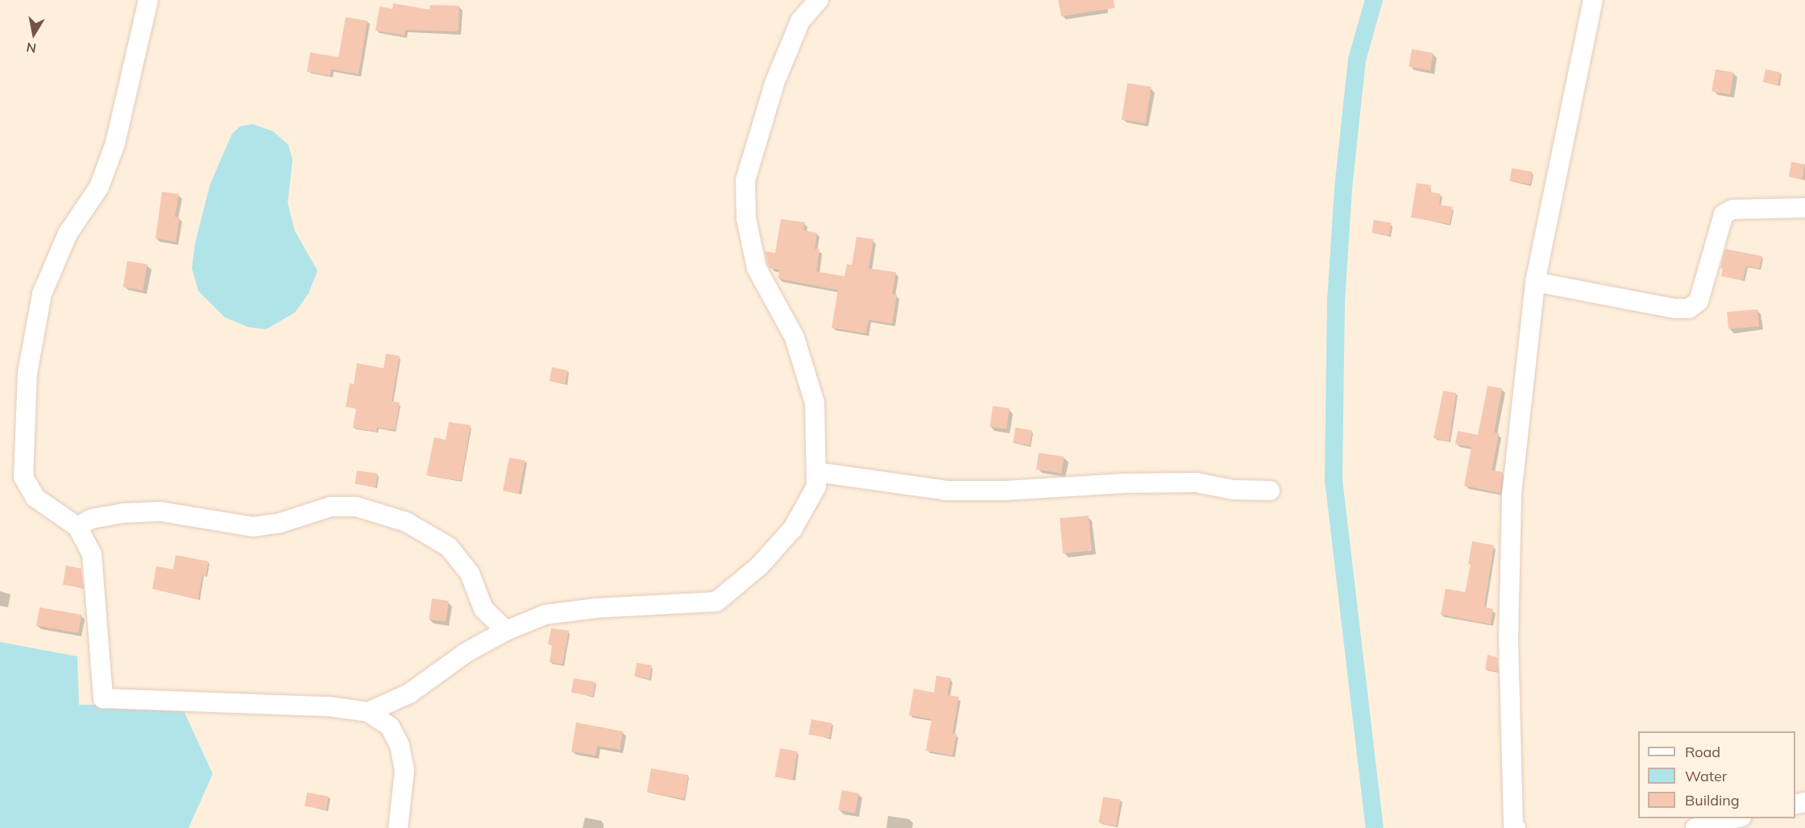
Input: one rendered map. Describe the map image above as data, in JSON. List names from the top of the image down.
{
  "legend": ["Road", "Water", "Building"],
  "north": "bottom"
}
